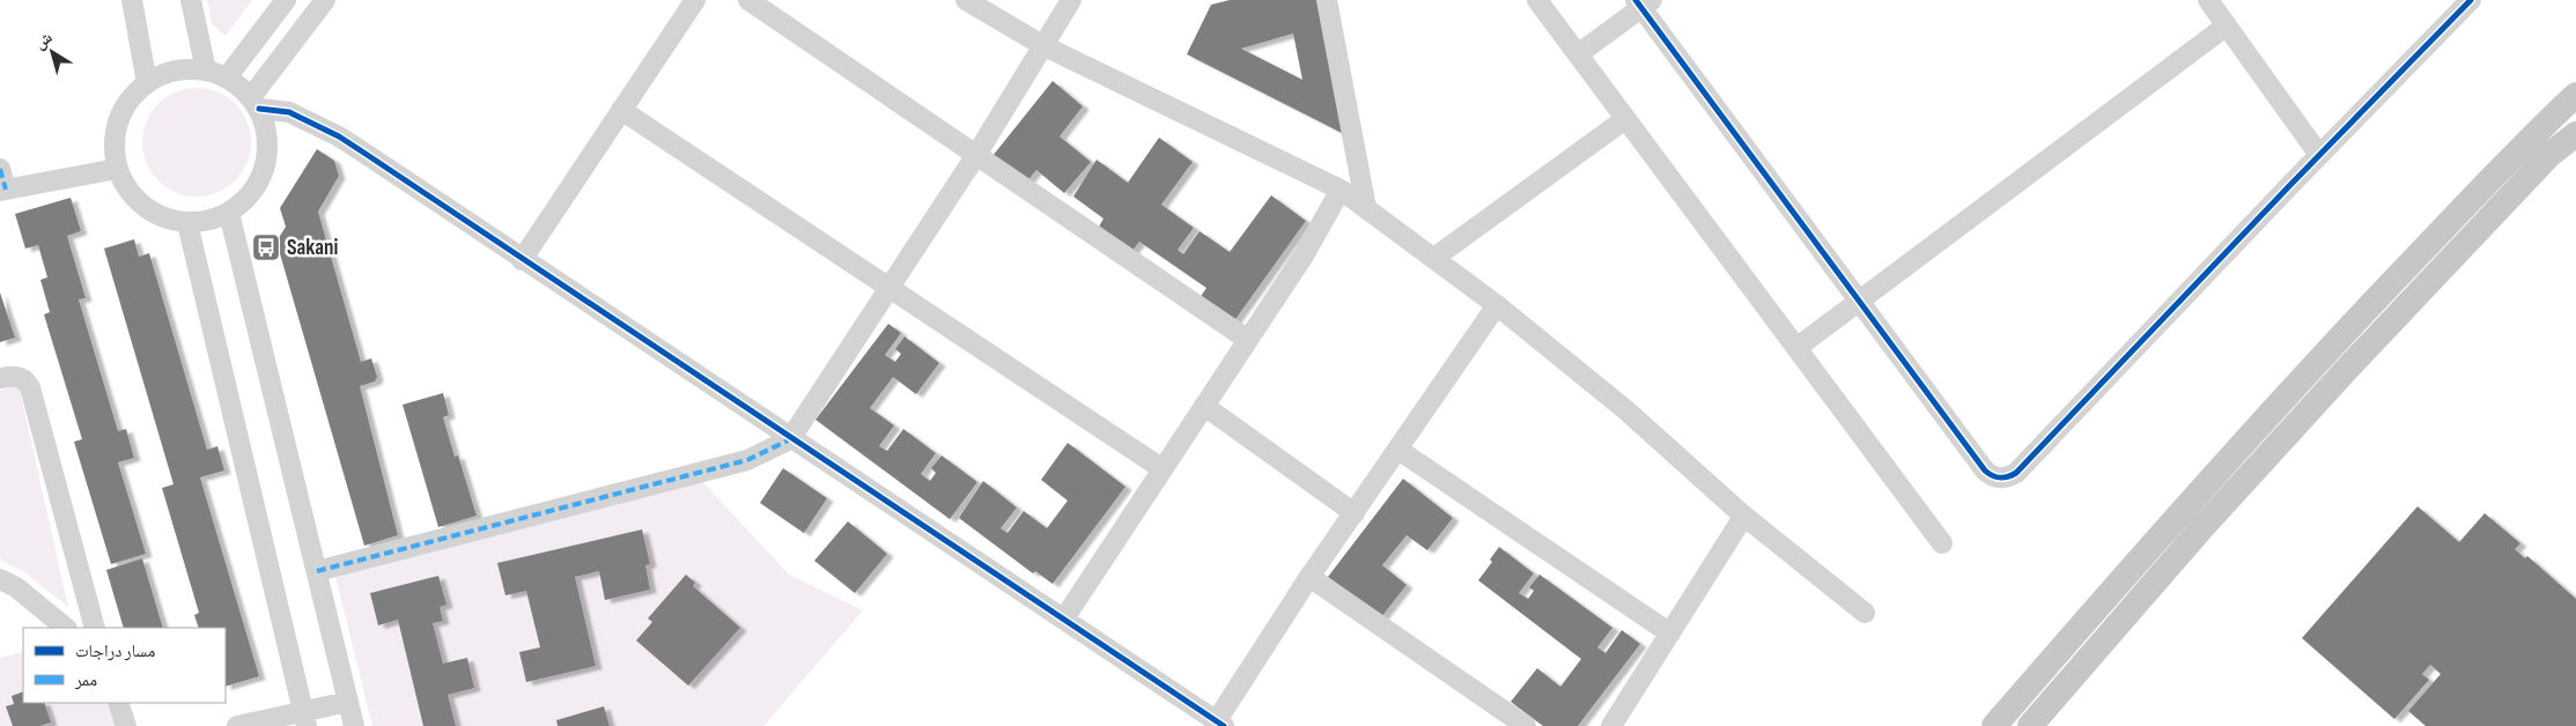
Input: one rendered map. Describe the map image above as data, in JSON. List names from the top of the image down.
{
  "places": {
    "bus stop": ["Sakani"]
  },
  "legend": ["مسار دراجات", "ممر"],
  "north": "top left"
}
